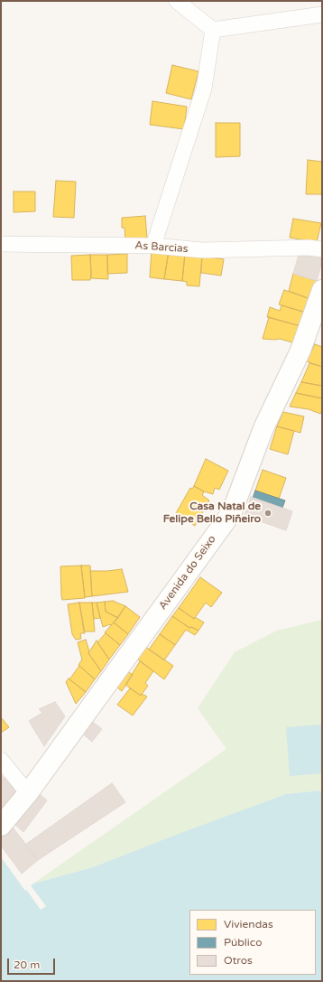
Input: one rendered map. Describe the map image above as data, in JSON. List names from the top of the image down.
{
  "streets": {
    "street": ["As Barcias", "Avenida do Seixo"]
  },
  "places": ["Casa Natal de Felipe Bello Piñeiro"],
  "legend": ["Viviendas", "Público", "Otros"],
  "scale_bar": "20 m"
}
